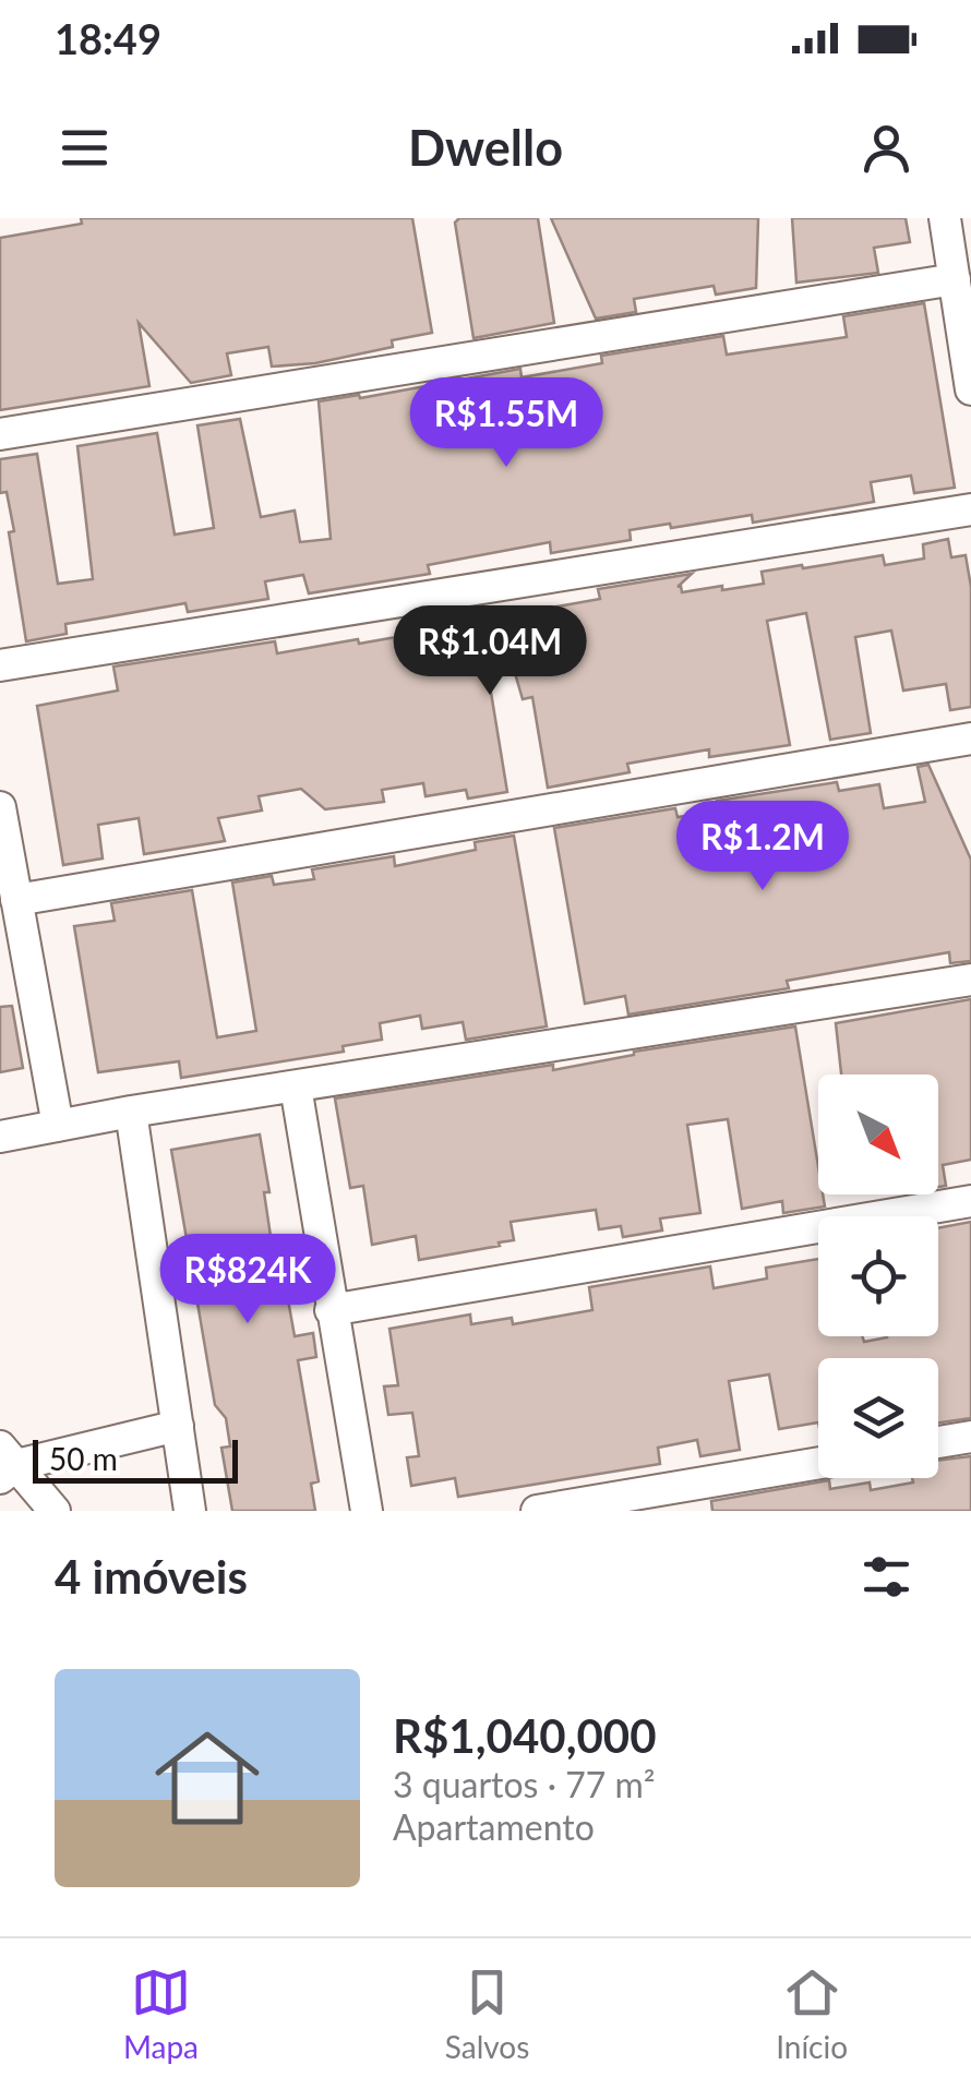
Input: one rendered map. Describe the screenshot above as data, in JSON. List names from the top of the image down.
{
  "scale_bar": "50 m",
  "north": "bottom right",
  "page": {
    "status": "18:49",
    "header": "Dwello",
    "price": [
      "R$1.55M",
      "R$1.04M",
      "R$1.2M",
      "R$824K"
    ],
    "scale": "50 m",
    "heading": "4 imóveis",
    "list": [
      {
        "name": "R$1,040,000",
        "note": "3 quartos · 77 m² · Apartamento"
      }
    ],
    "tabs": ["Mapa", "Salvos", "Início"]
  }
}
